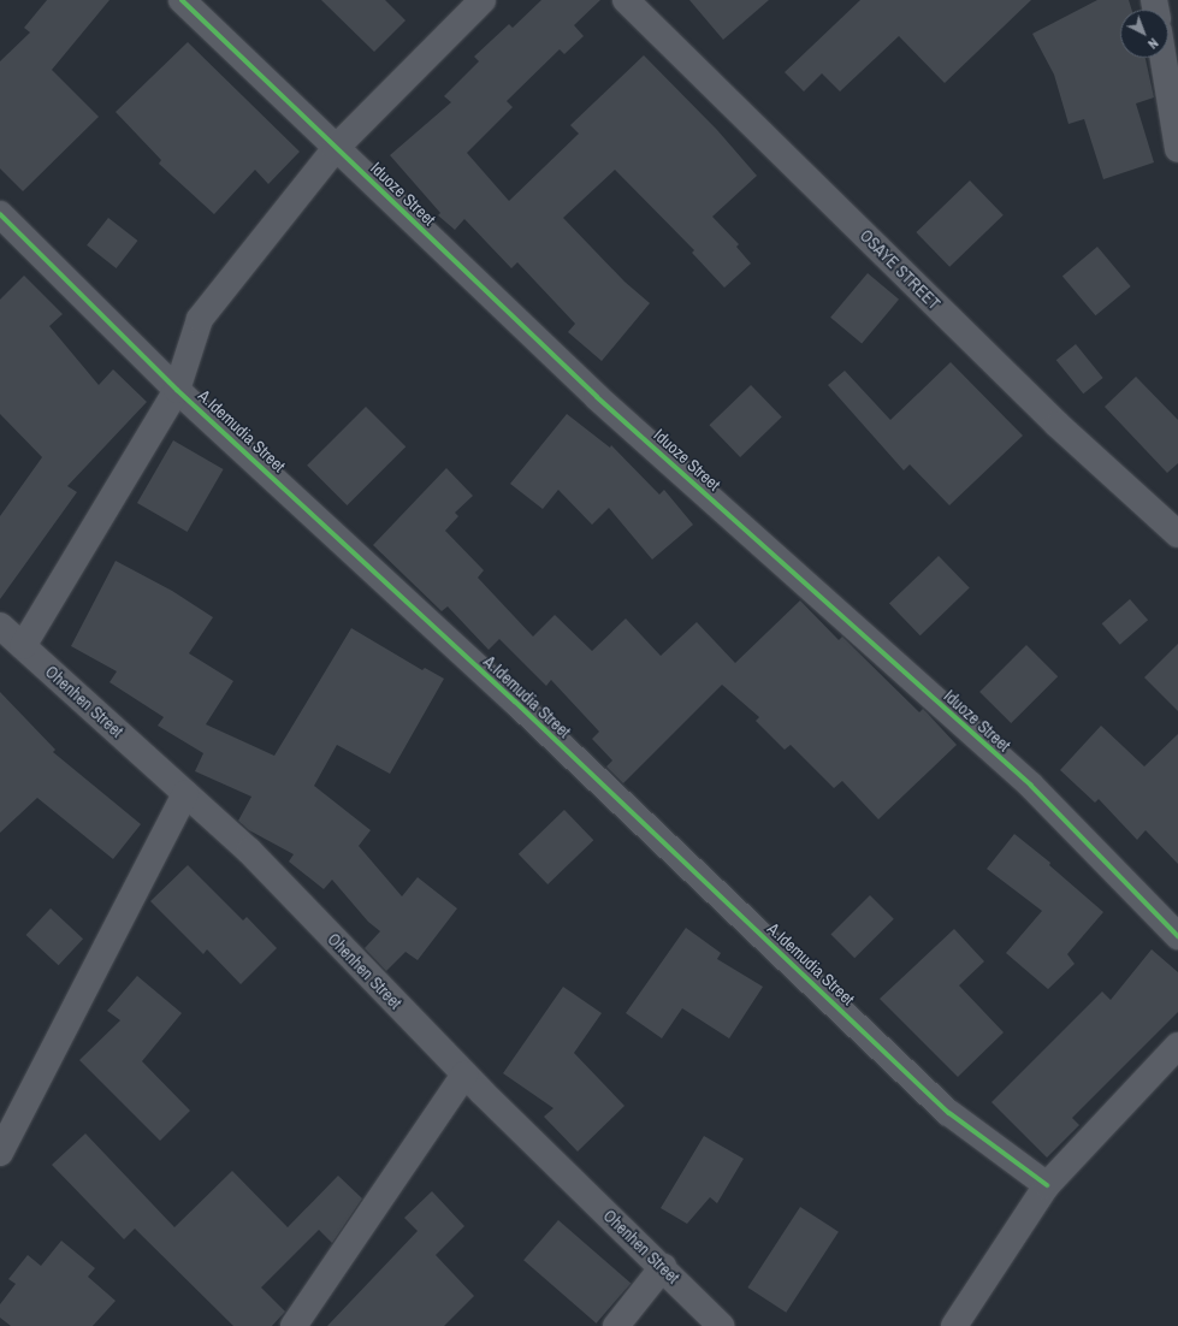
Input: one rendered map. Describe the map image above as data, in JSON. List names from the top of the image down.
{
  "streets": {
    "street": [
      "Iduoze Street",
      "OSAYE STREET",
      "A.Idemudia Street",
      "Ohenhen Street"
    ]
  },
  "north": "bottom right"
}
